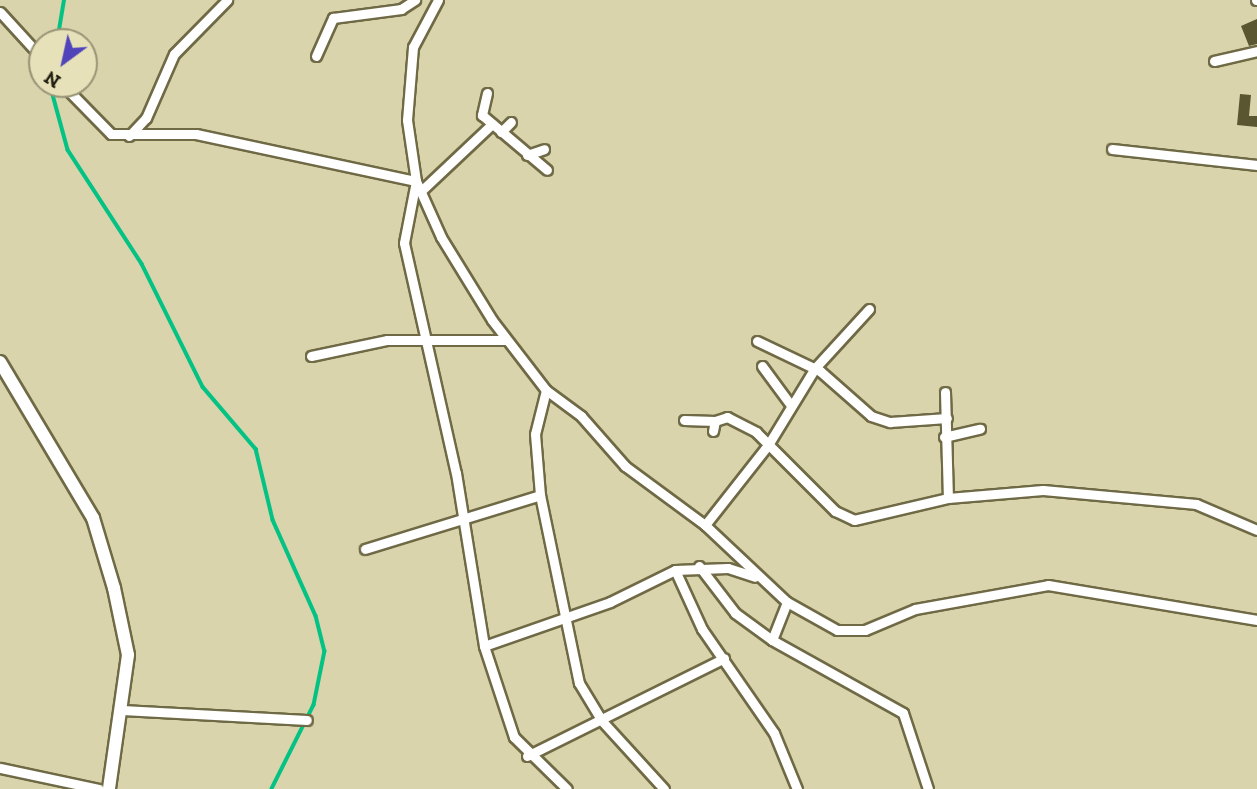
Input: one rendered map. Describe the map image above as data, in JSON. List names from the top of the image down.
{
  "north": "bottom left"
}
